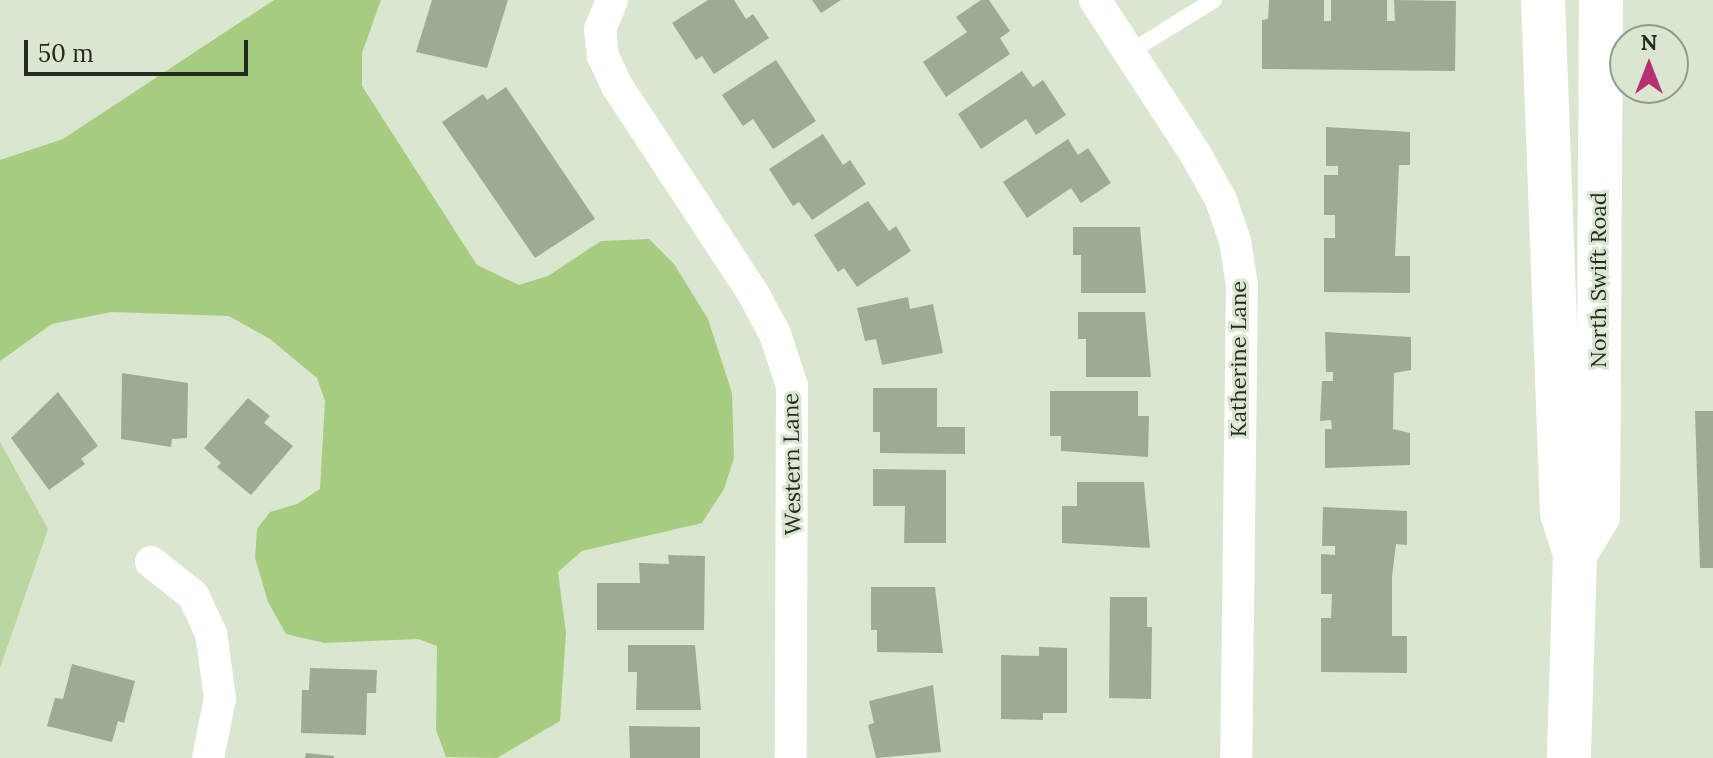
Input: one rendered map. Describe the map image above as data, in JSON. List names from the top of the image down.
{
  "streets": {
    "street": ["North Swift Road", "Katherine Lane", "Western Lane"]
  },
  "scale_bar": "50 m",
  "north": "top"
}
